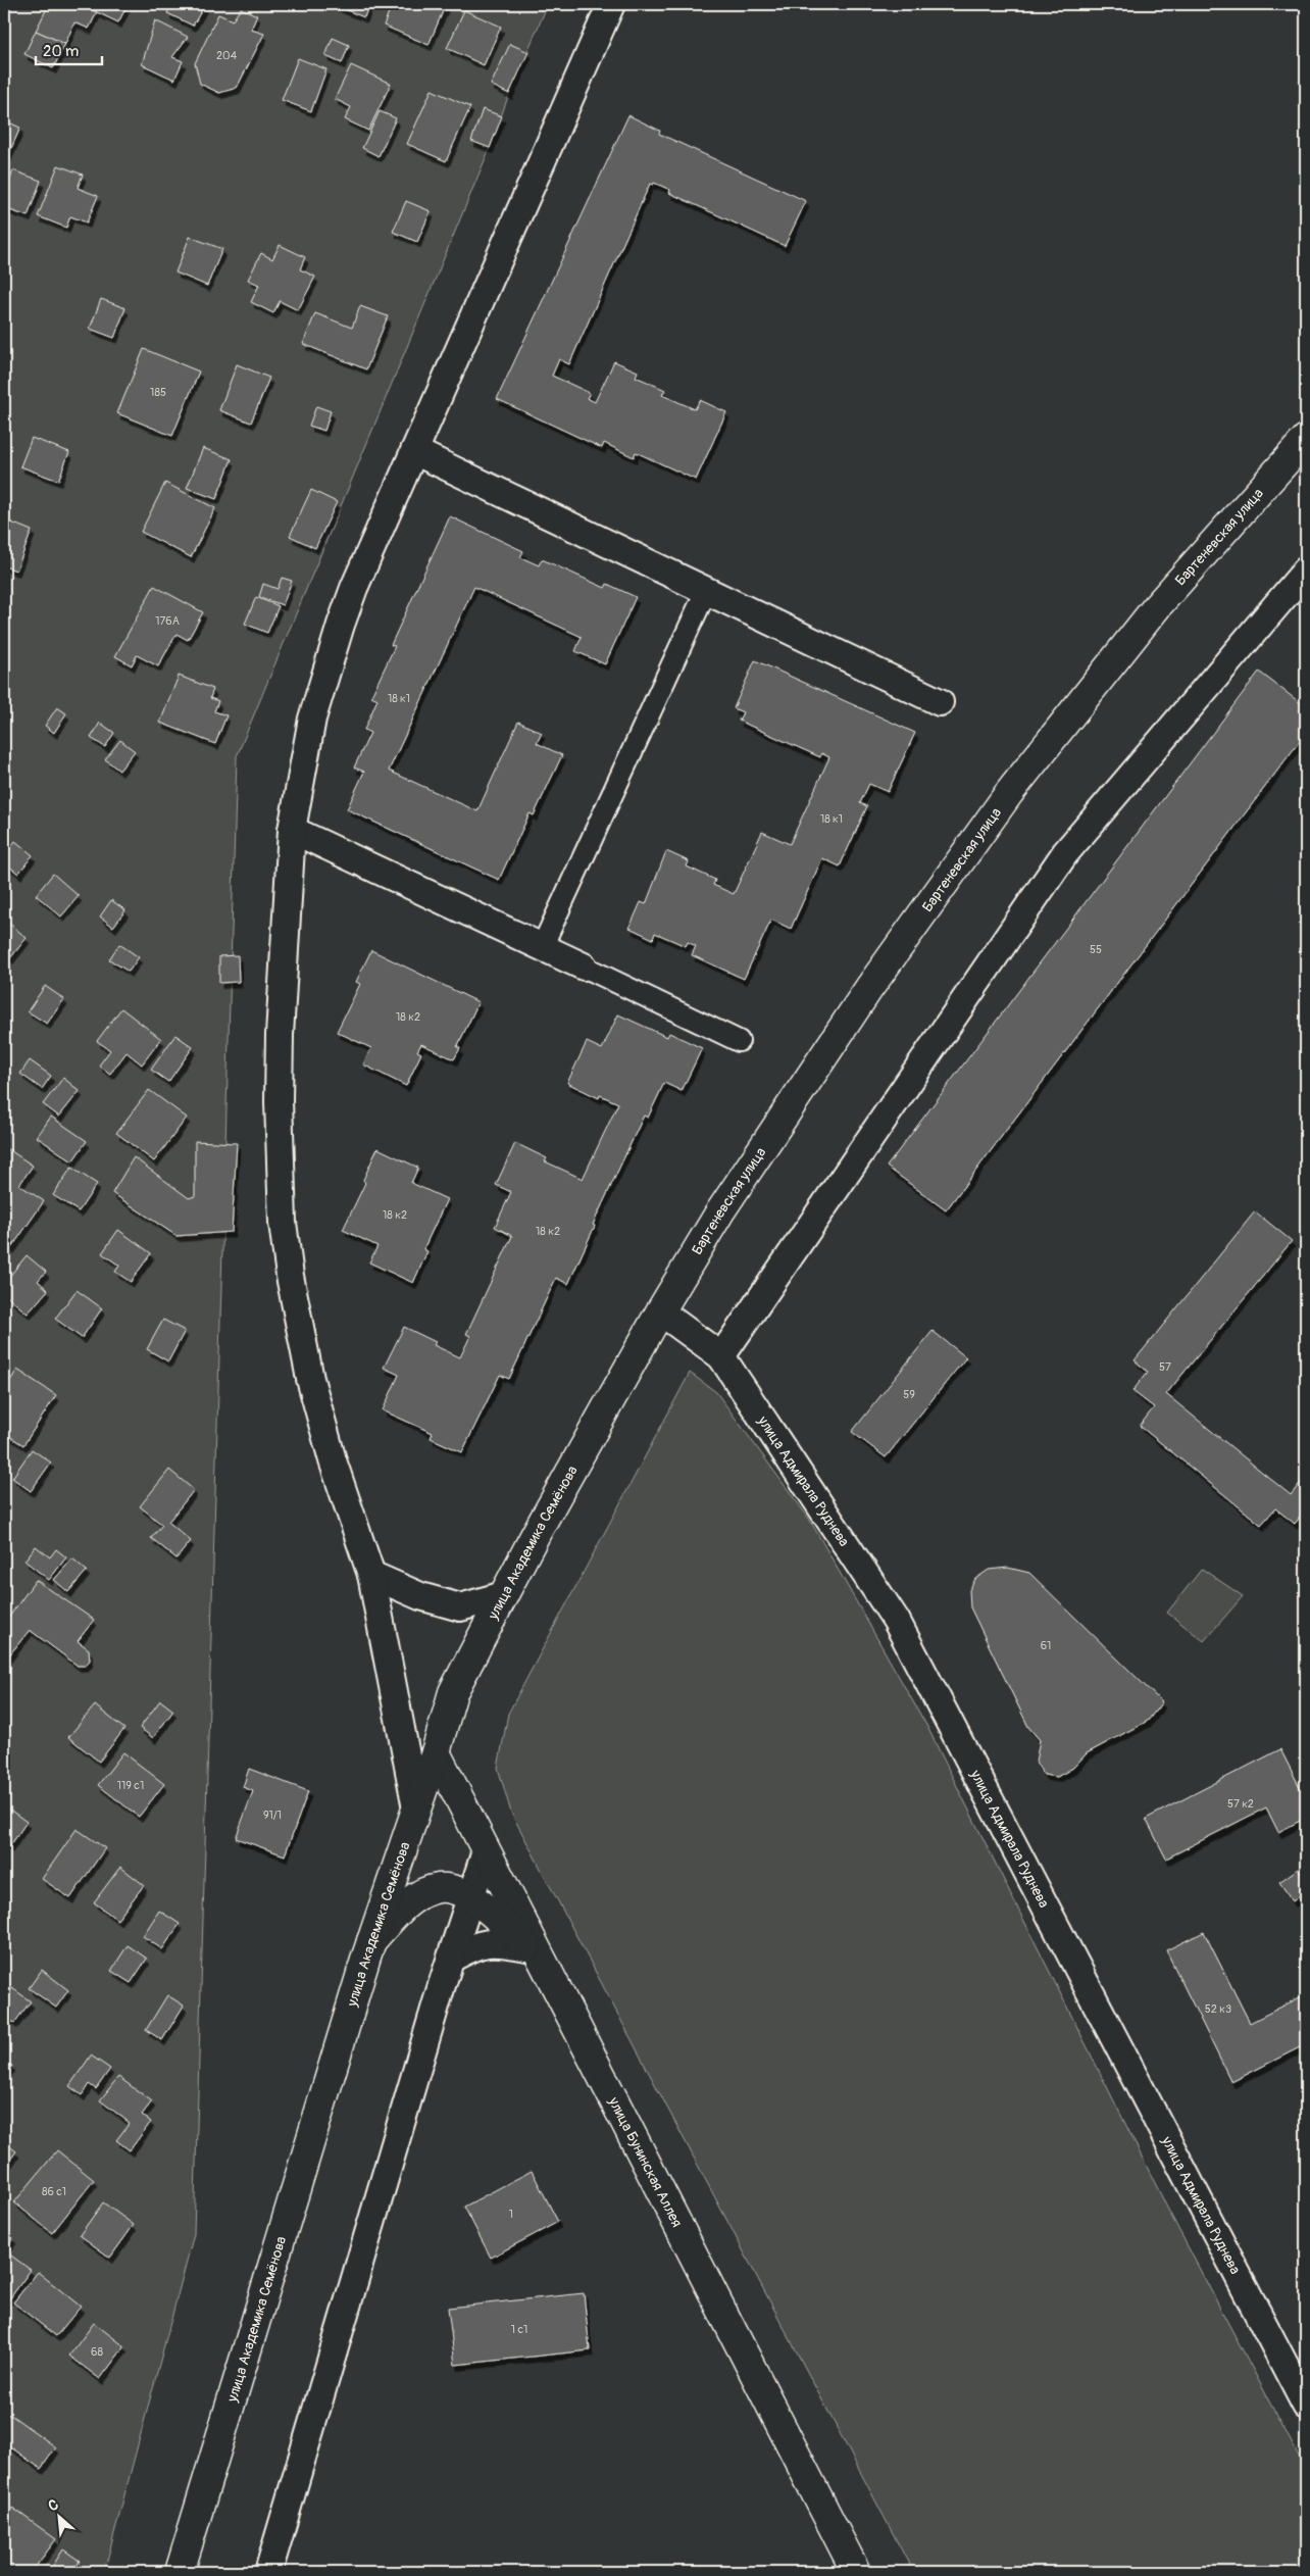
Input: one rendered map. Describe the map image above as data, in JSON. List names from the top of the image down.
{
  "streets": {
    "main road": ["Бартеневская улица", "улица Академика Семёнова", "улица Бунинская Аллея"],
    "street": ["улица Адмирала Руднева"]
  },
  "crossings": [
    ["Бартеневская улица", "улица Адмирала Руднева"],
    ["Бартеневская улица", "улица Академика Семёнова"],
    ["улица Адмирала Руднева", "улица Академика Семёнова"],
    ["улица Академика Семёнова", "улица Бунинская Аллея"]
  ],
  "house_numbers": [
    "204",
    "185",
    "176А",
    "18 к1",
    "18 к1",
    "55",
    "18 к2",
    "18 к2",
    "18 к2",
    "57",
    "59",
    "61",
    "119 с1",
    "57 к2",
    "91/1",
    "52 к3",
    "86 с1",
    "1",
    "1 с1",
    "68"
  ],
  "scale_bar": "20 m",
  "north": "top left"
}
